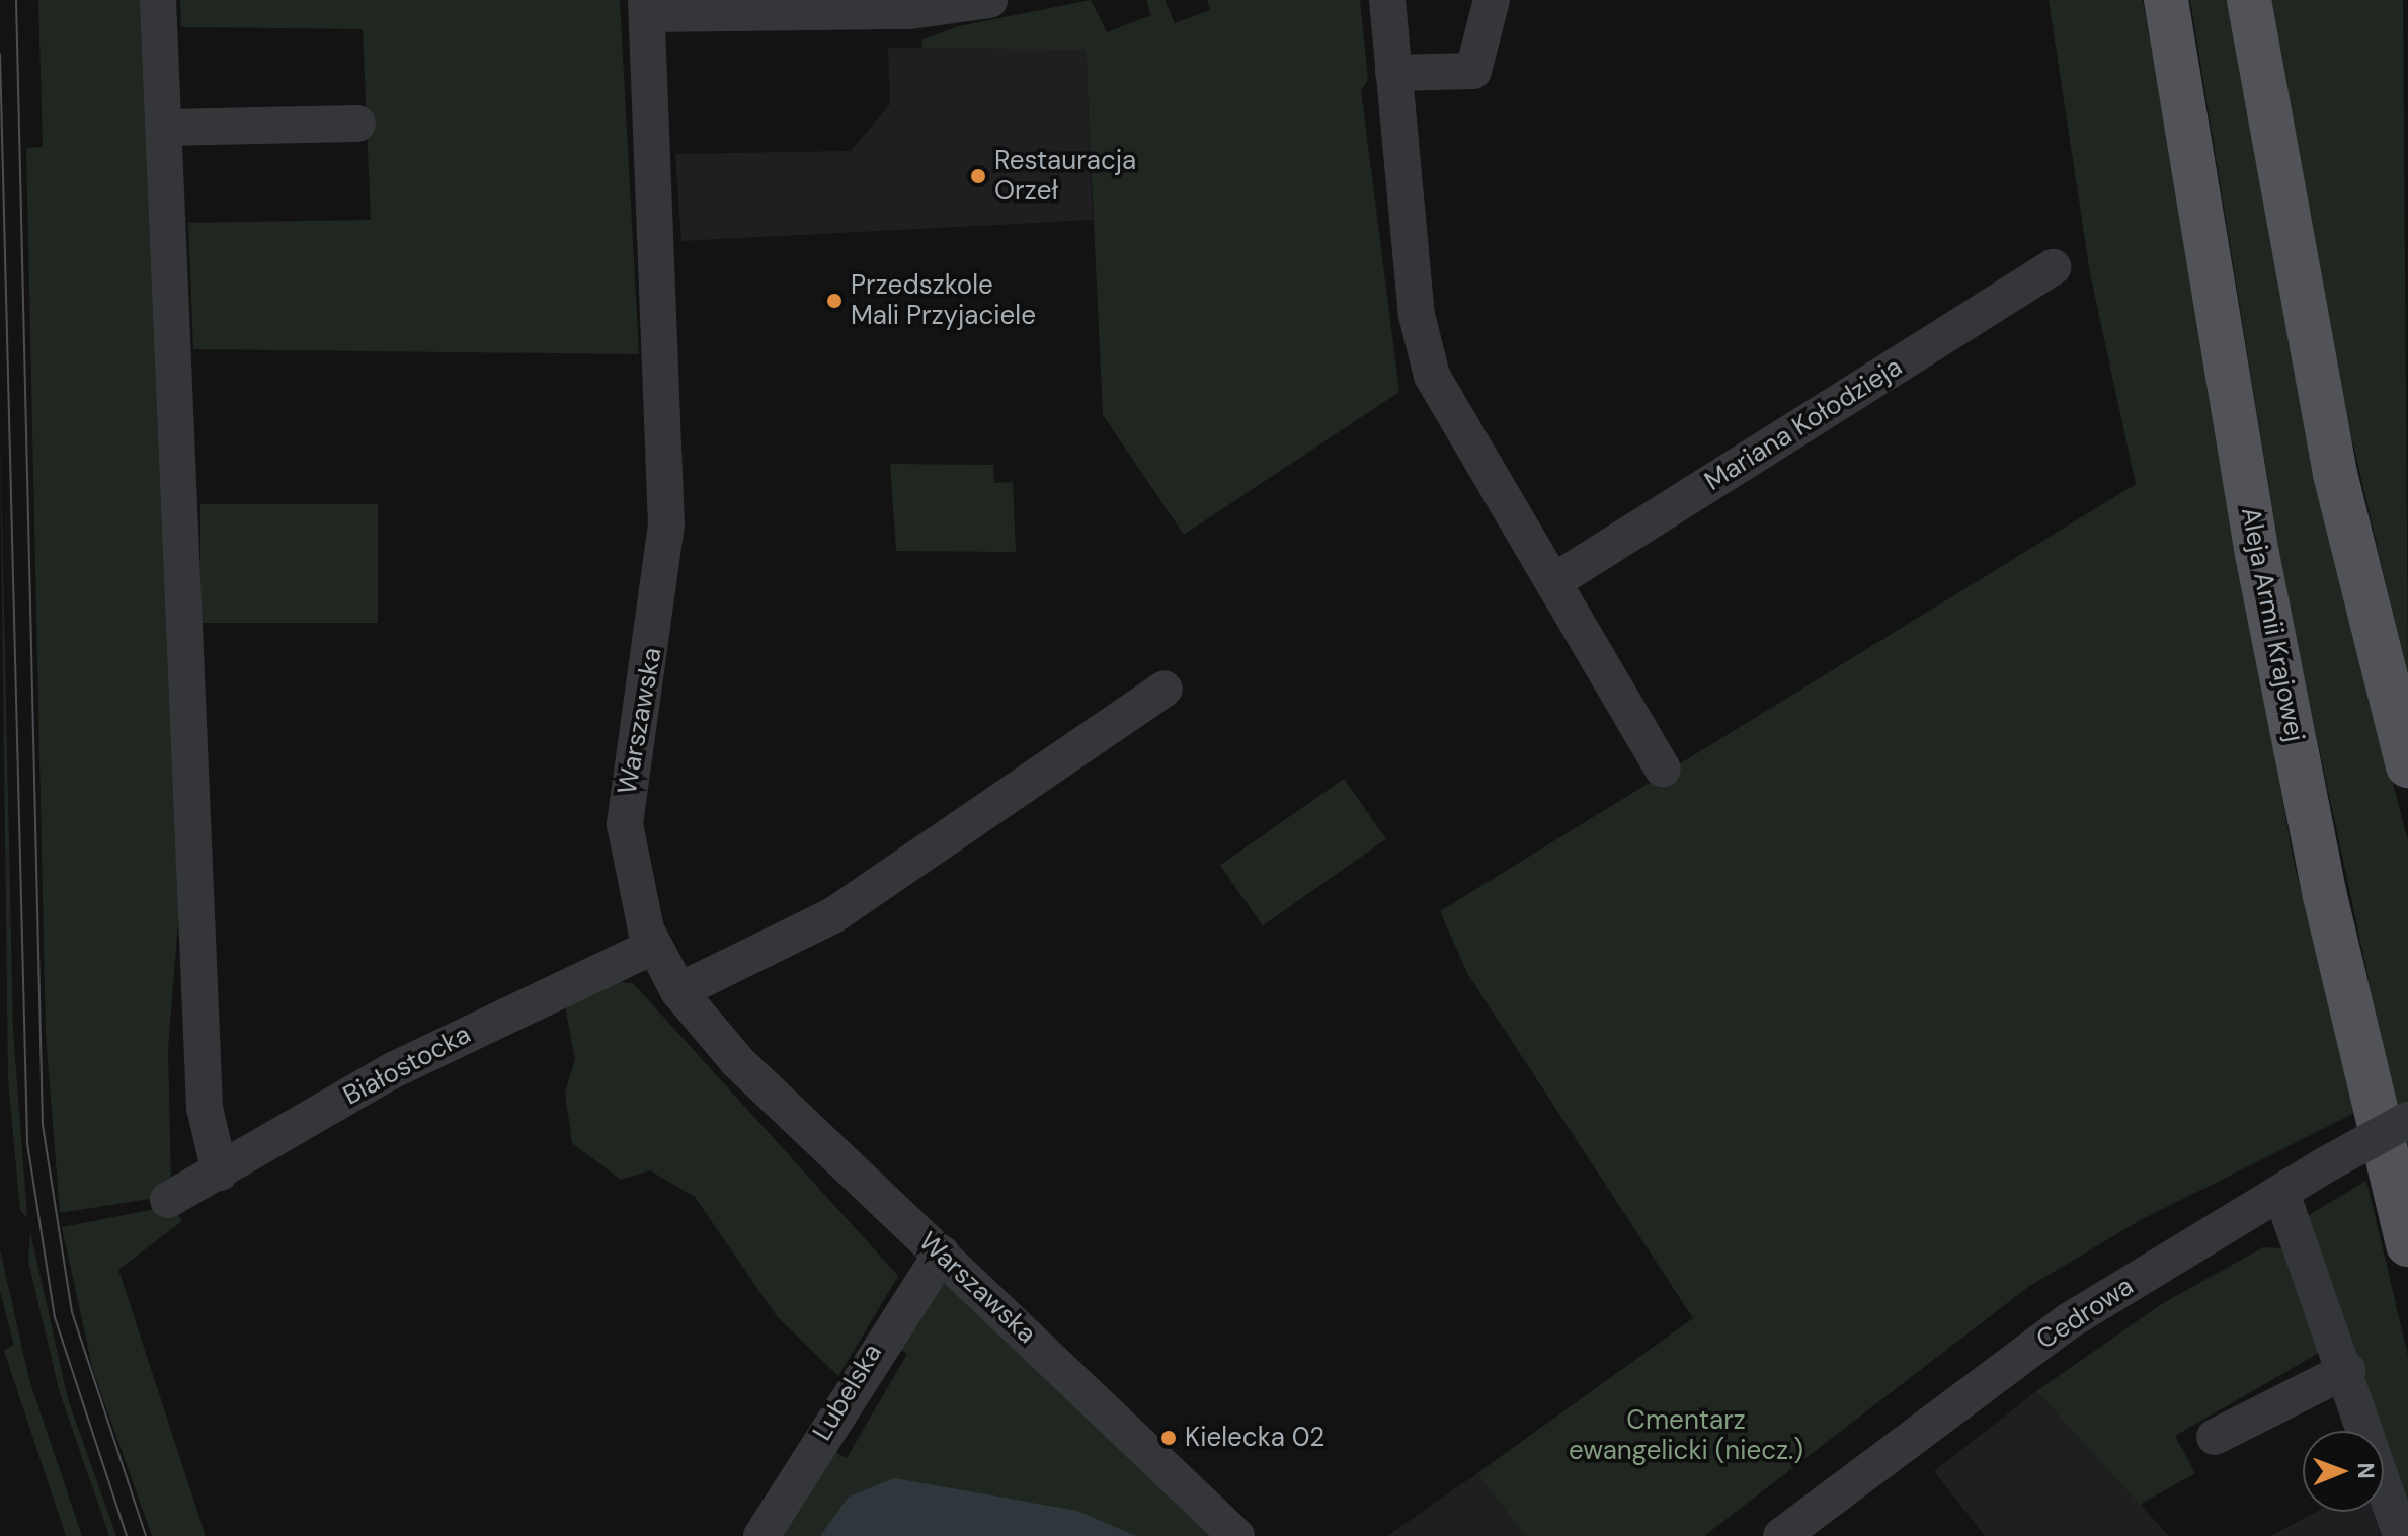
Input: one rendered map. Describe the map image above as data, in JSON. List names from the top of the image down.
{
  "streets": {
    "main road": ["Aleja Armii Krajowej"],
    "street": [
      "Mariana Kołodzieja",
      "Warszawska",
      "Białostocka",
      "Cedrowa",
      "Lubelska"
    ]
  },
  "crossings": [
    ["Warszawska", "Białostocka"],
    ["Warszawska", "Lubelska"]
  ],
  "parks": ["Cmentarz ewangelicki (niecz.)"],
  "places": ["Restauracja Orzeł", "Przedszkole Mali Przyjaciele", "Kielecka 02"],
  "north": "right"
}
